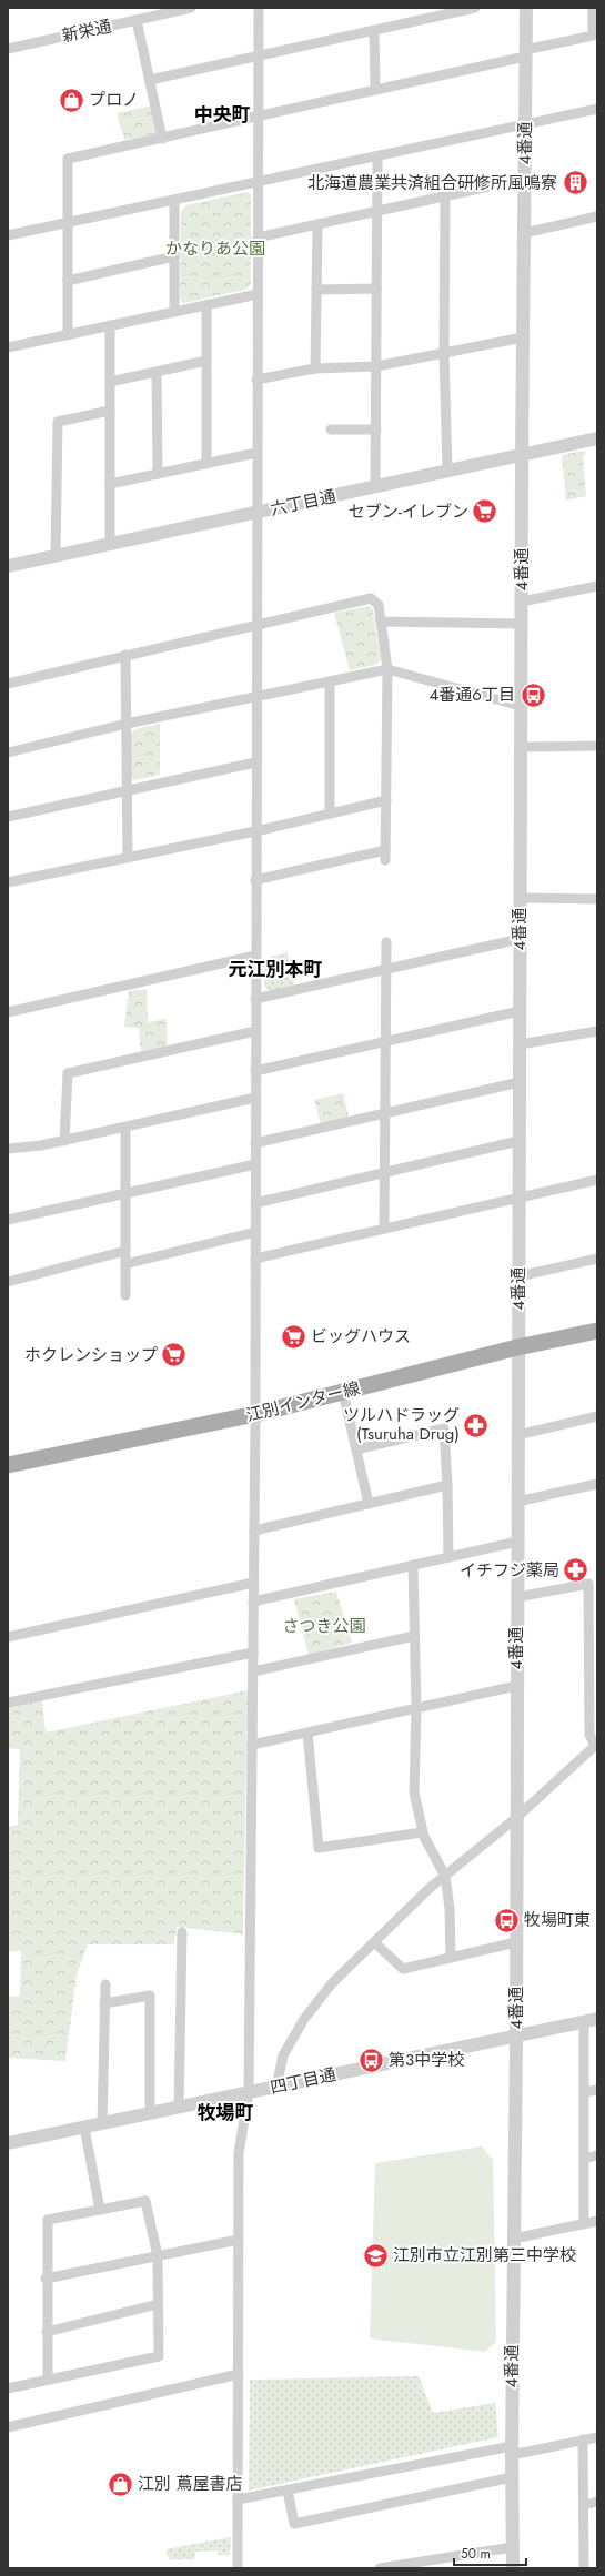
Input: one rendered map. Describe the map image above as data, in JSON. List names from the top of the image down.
{
  "streets": {
    "main road": ["江別インター線"],
    "street": [
      "新栄通",
      "4番通",
      "六丁目通",
      "四丁目通"
    ]
  },
  "crossings": [
    ["4番通", "六丁目通"],
    ["4番通", "江別インター線"],
    ["4番通", "四丁目通"]
  ],
  "districts": ["中央町", "元江別本町", "牧場町"],
  "parks": ["かなりあ公園", "さつき公園"],
  "places": {
    "shop": ["プロノ", "江別 蔦屋書店"],
    "building": ["北海道農業共済組合研修所風鳴寮"],
    "supermarket": ["セブン-イレブン", "ビッグハウス", "ホクレンショップ"],
    "bus stop": ["4番通6丁目", "牧場町東", "第3中学校"],
    "pharmacy": ["ツルハドラッグ (Tsuruha Drug)", "イチフジ薬局"],
    "school or university": ["江別市立江別第三中学校"]
  },
  "scale_bar": "50 m"
}
